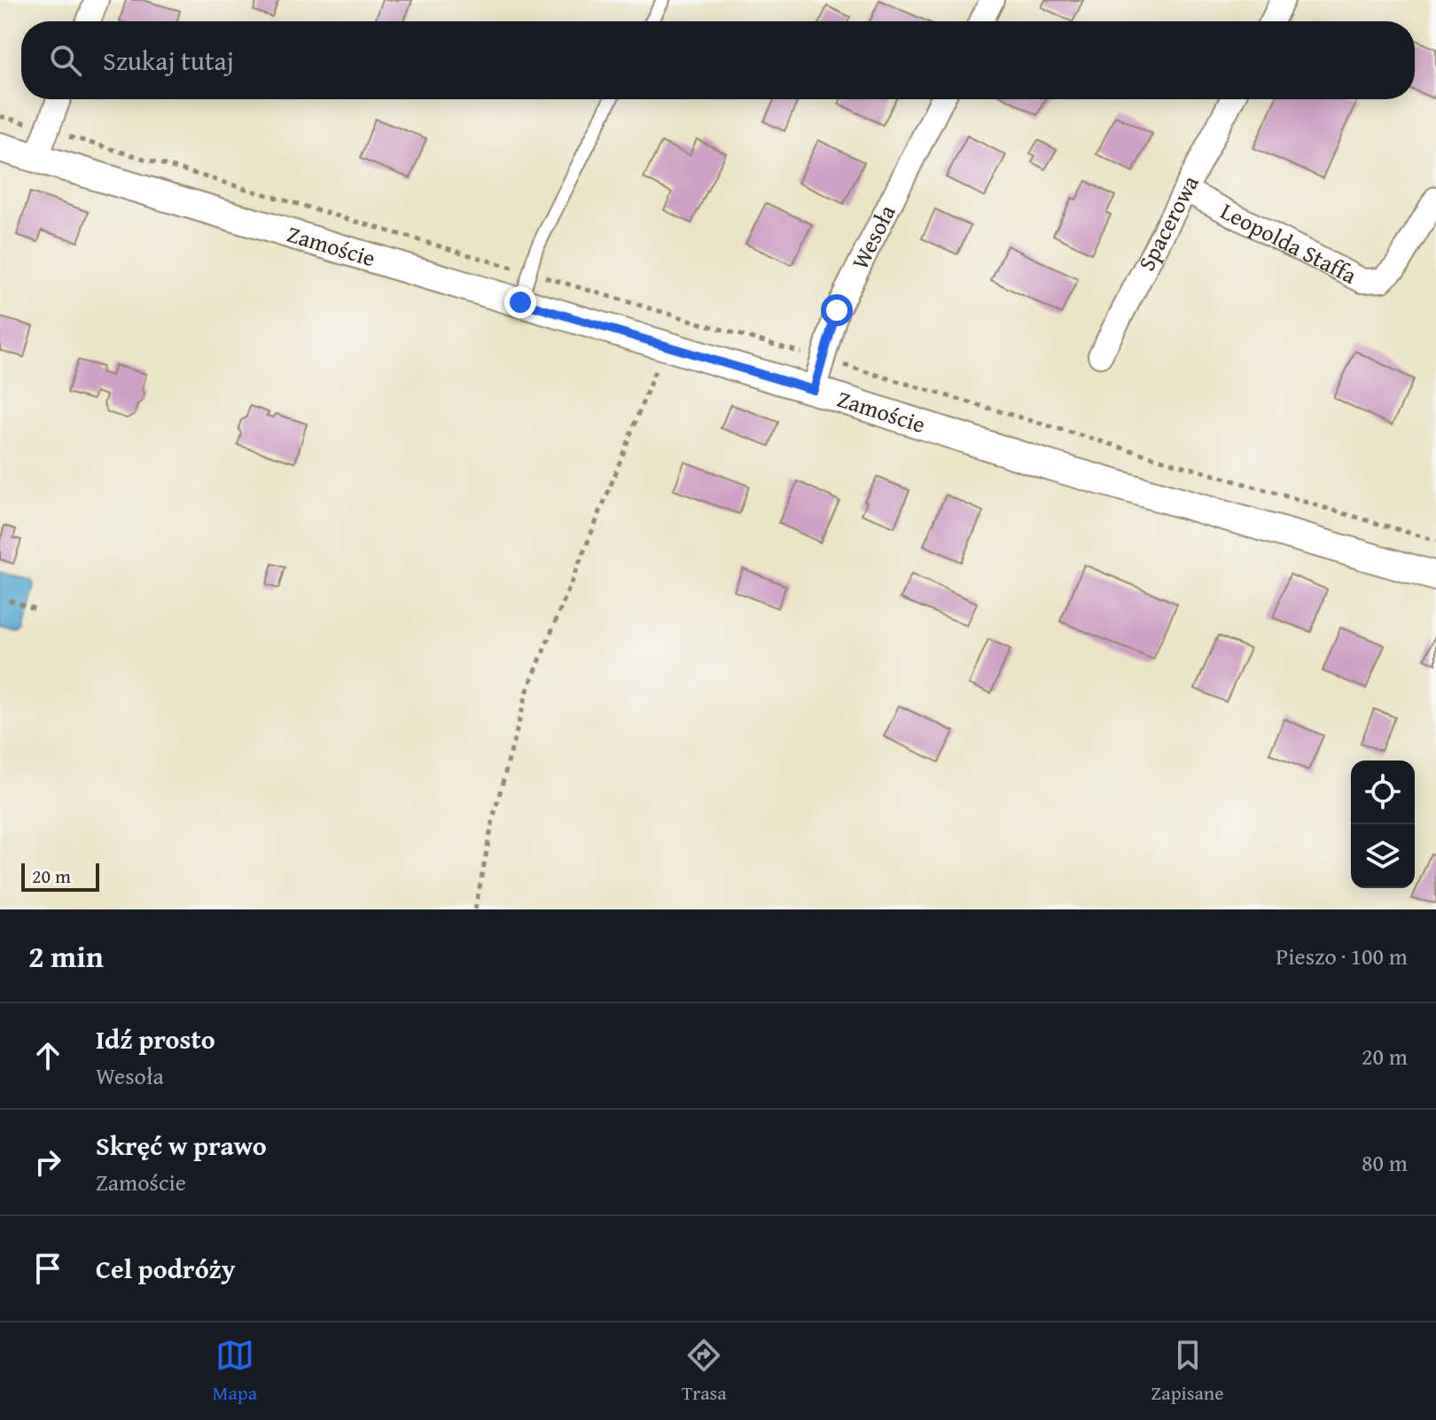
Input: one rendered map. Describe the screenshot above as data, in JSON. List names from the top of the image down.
{
  "streets": {
    "street": [
      "Spacerowa",
      "Wesoła",
      "Leopolda Staffa",
      "Zamoście"
    ]
  },
  "crossings": [
    ["Spacerowa", "Leopolda Staffa"],
    ["Wesoła", "Zamoście"]
  ],
  "scale_bar": "20 m",
  "page": {
    "search": "Szukaj tutaj",
    "scale": "20 m",
    "heading": ["2 min", "Pieszo · 100 m"],
    "list": [
      ["Idź prosto", "Wesoła", "20 m"],
      ["Skręć w prawo", "Zamoście", "80 m"],
      "Cel podróży"
    ],
    "nav": ["Mapa", "Trasa", "Zapisane"]
  }
}
